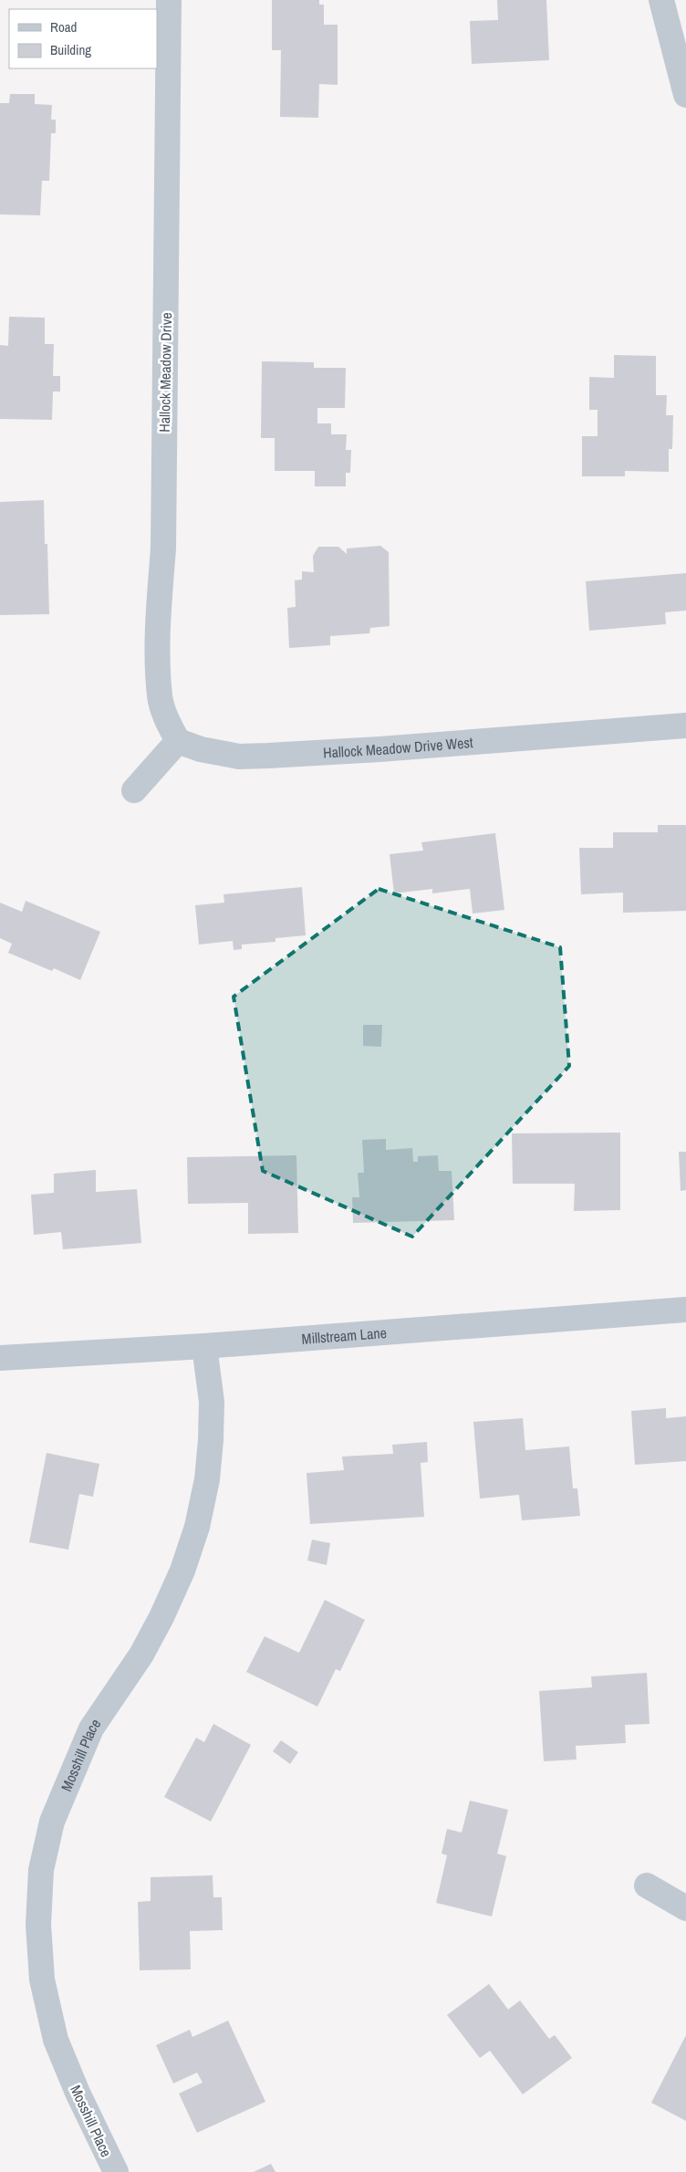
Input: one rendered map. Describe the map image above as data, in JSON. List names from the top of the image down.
{
  "streets": {
    "street": [
      "Hallock Meadow Drive",
      "Hallock Meadow Drive West",
      "Millstream Lane",
      "Mosshill Place"
    ]
  },
  "crossings": [
    ["Hallock Meadow Drive", "Hallock Meadow Drive West"],
    ["Millstream Lane", "Mosshill Place"]
  ],
  "legend": ["Road", "Building"]
}
